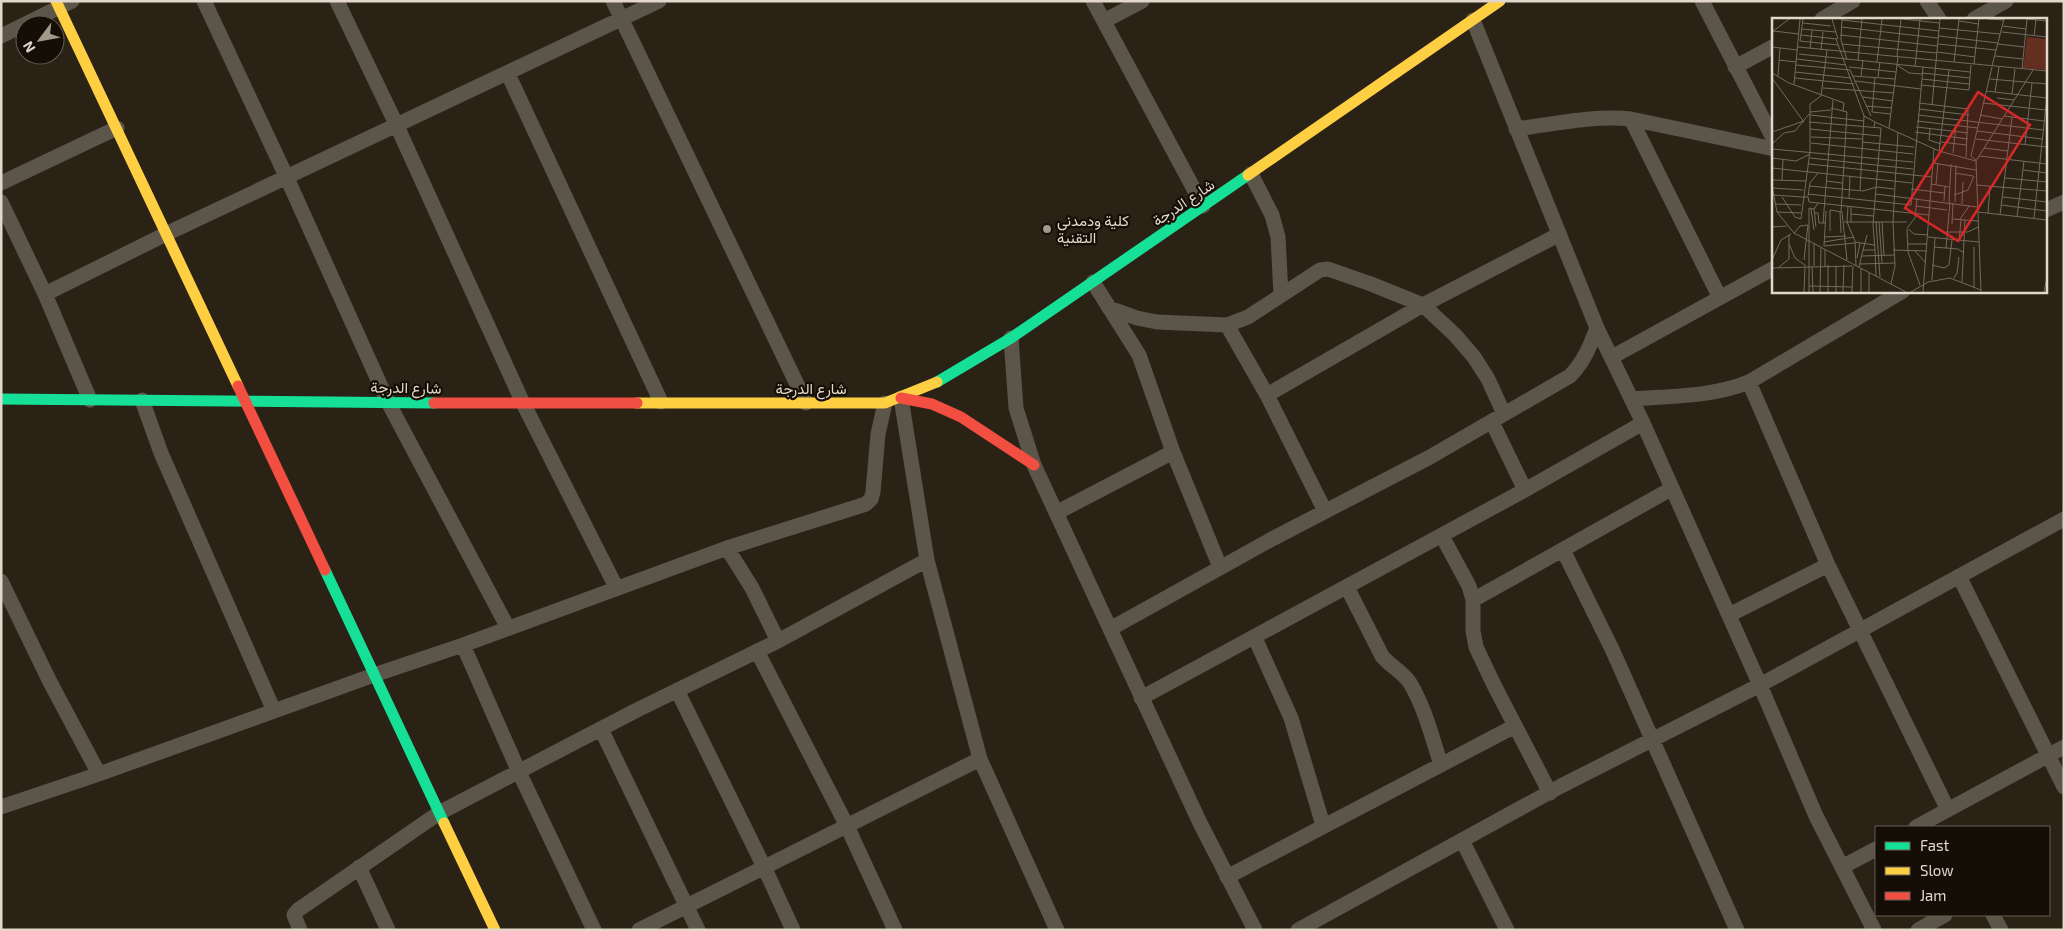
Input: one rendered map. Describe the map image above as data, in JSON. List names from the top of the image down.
{
  "streets": {
    "street": ["شارع الدرجة"]
  },
  "places": ["كلية ودمدني التقنية"],
  "legend": ["Fast", "Slow", "Jam"],
  "north": "bottom left"
}
